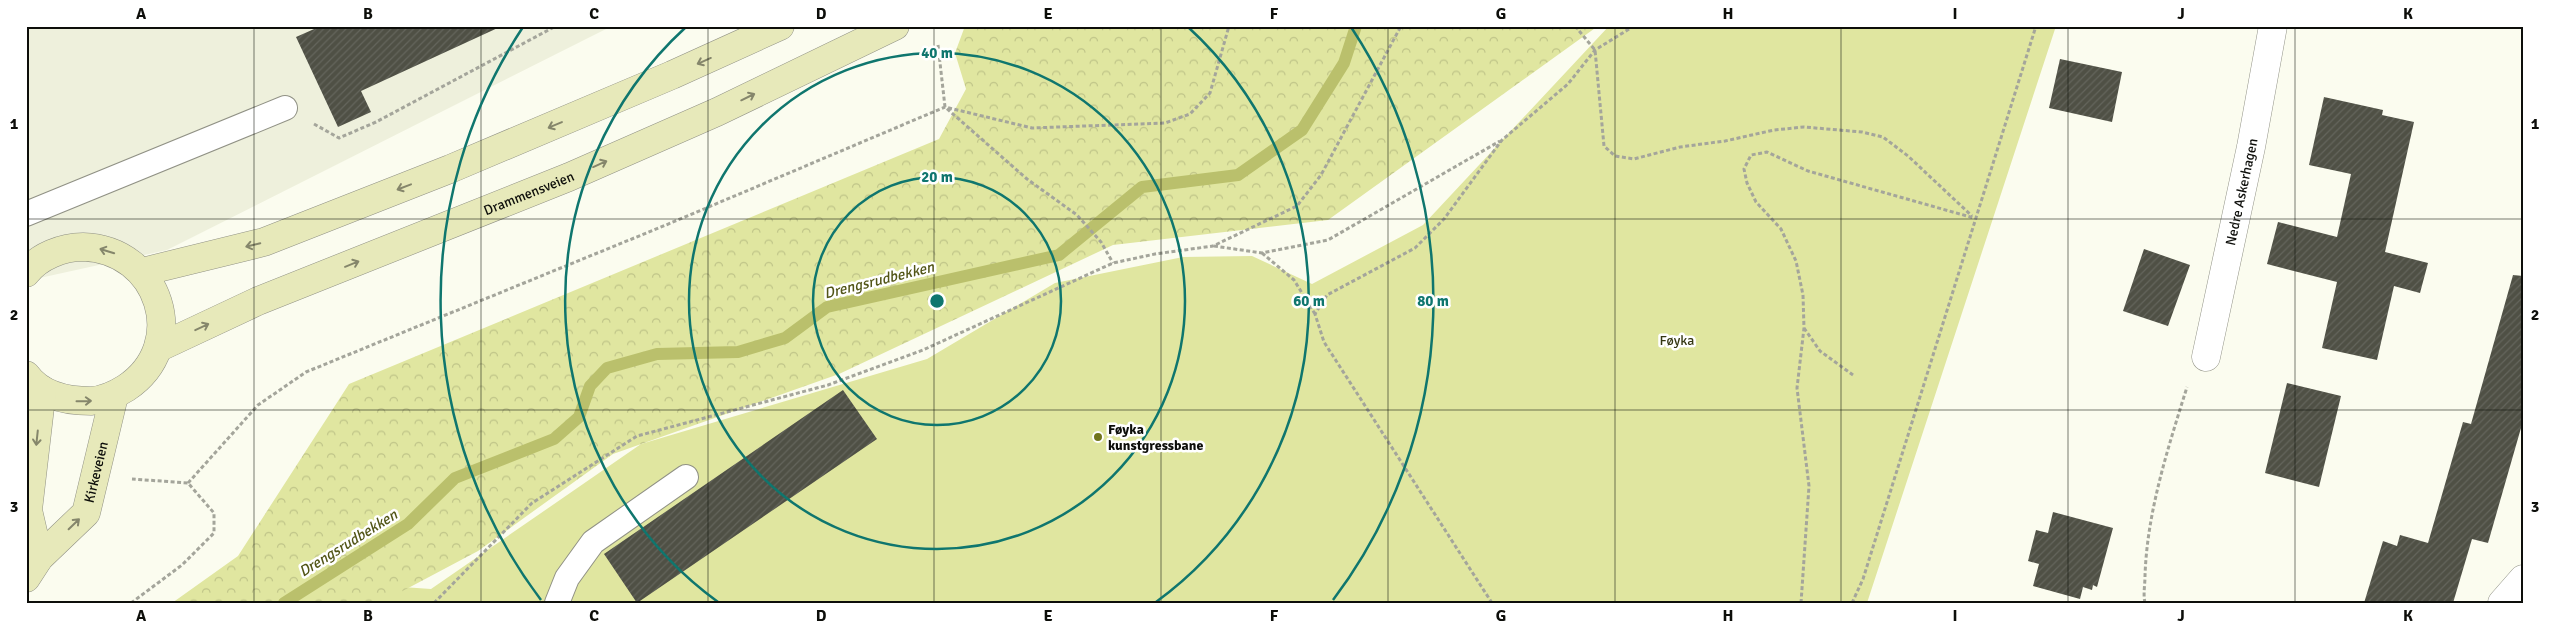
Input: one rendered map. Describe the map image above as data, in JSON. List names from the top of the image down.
{
  "streets": {
    "main road": ["Drammensveien", "Kirkeveien"],
    "street": ["Nedre Askerhagen"]
  },
  "water": ["Drengsrudbekken"],
  "parks": ["Føyka"],
  "places": ["Føyka kunstgressbane"],
  "grid": {
    "columns": [
      "A",
      "B",
      "C",
      "D",
      "E",
      "F",
      "G",
      "H",
      "I",
      "J",
      "K"
    ],
    "rows": ["1", "2", "3"]
  },
  "rings": [
    "40 m",
    "20 m",
    "60 m",
    "80 m"
  ]
}
